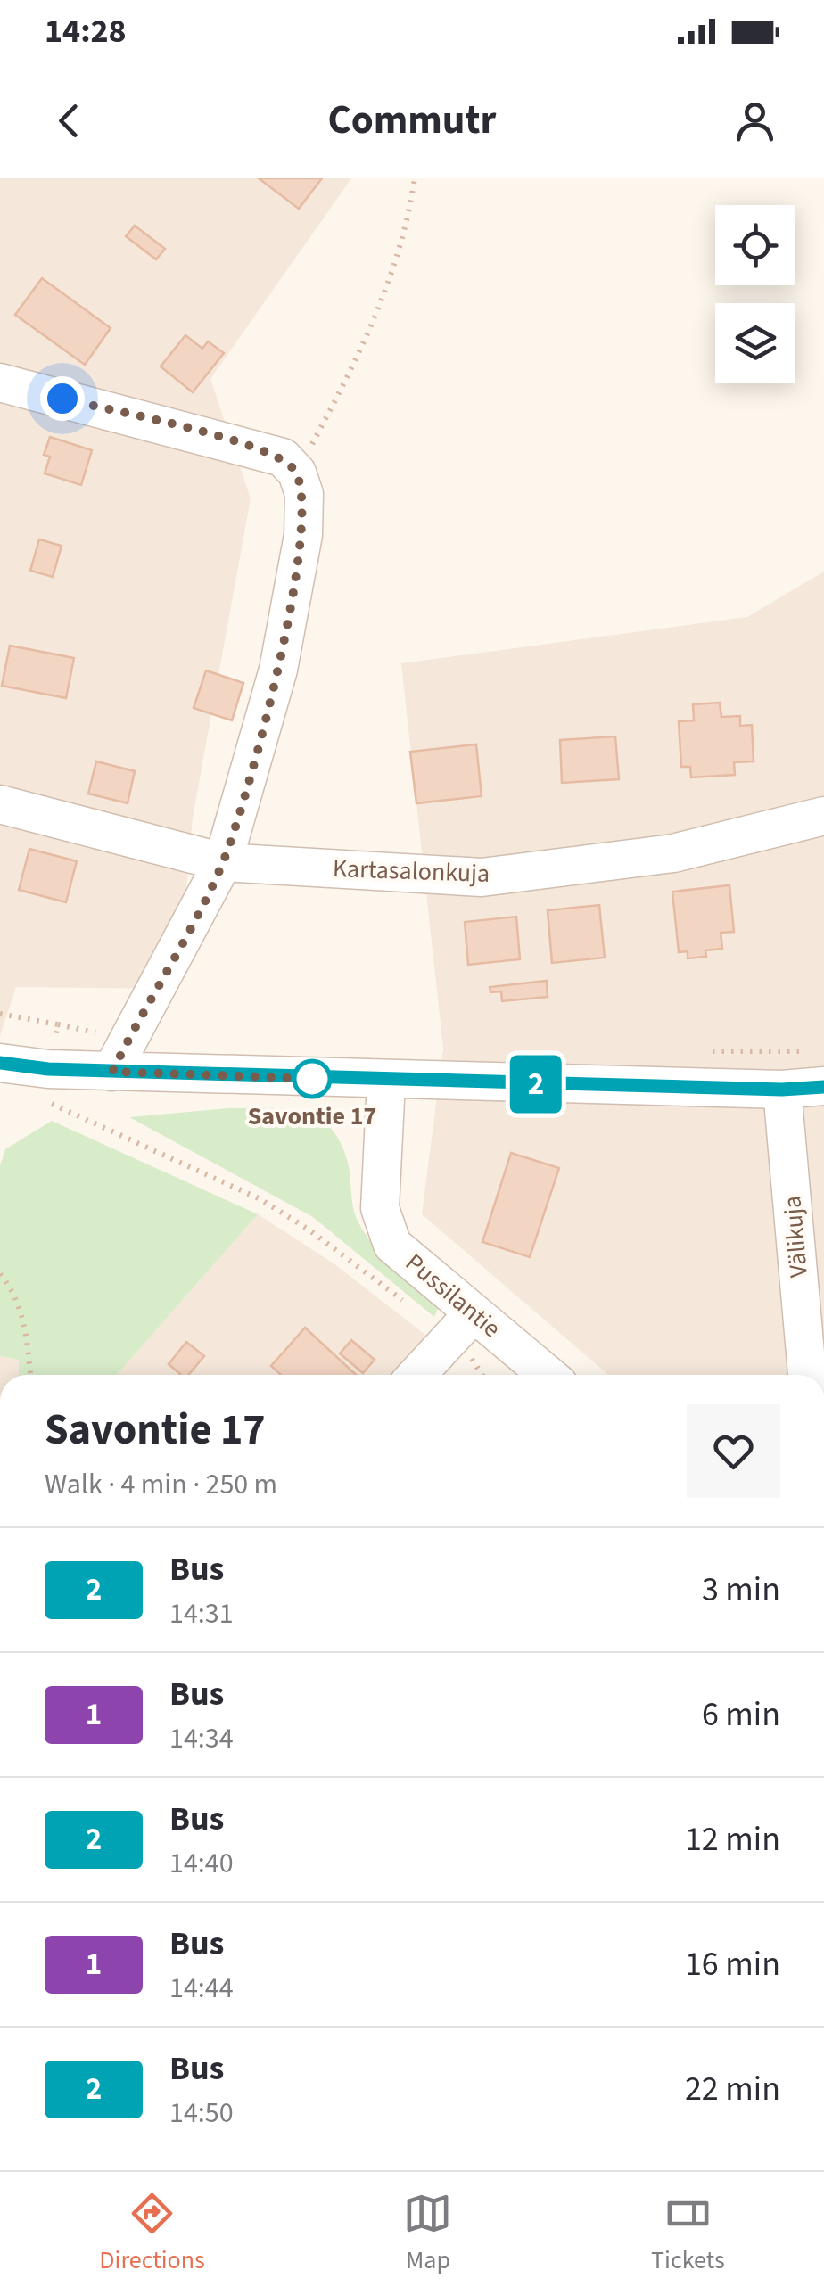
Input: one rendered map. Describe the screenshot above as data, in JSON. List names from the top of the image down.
{
  "streets": {
    "street": ["Kartasalonkuja", "Välikuja", "Pussilantie"]
  },
  "places": ["Savontie 17"],
  "lines": ["bus line 2"],
  "page": {
    "status": "14:28",
    "header": "Commutr",
    "on_map": "2",
    "heading": ["Savontie 17", "Walk · 4 min · 250 m"],
    "list": [
      {
        "mark": "2",
        "name": "Bus",
        "note": "14:31",
        "value": "3 min"
      },
      {
        "mark": "1",
        "name": "Bus",
        "note": "14:34",
        "value": "6 min"
      },
      {
        "mark": "2",
        "name": "Bus",
        "note": "14:40",
        "value": "12 min"
      },
      {
        "mark": "1",
        "name": "Bus",
        "note": "14:44",
        "value": "16 min"
      },
      {
        "mark": "2",
        "name": "Bus",
        "note": "14:50",
        "value": "22 min"
      }
    ],
    "tabs": ["Directions", "Map", "Tickets"]
  }
}
